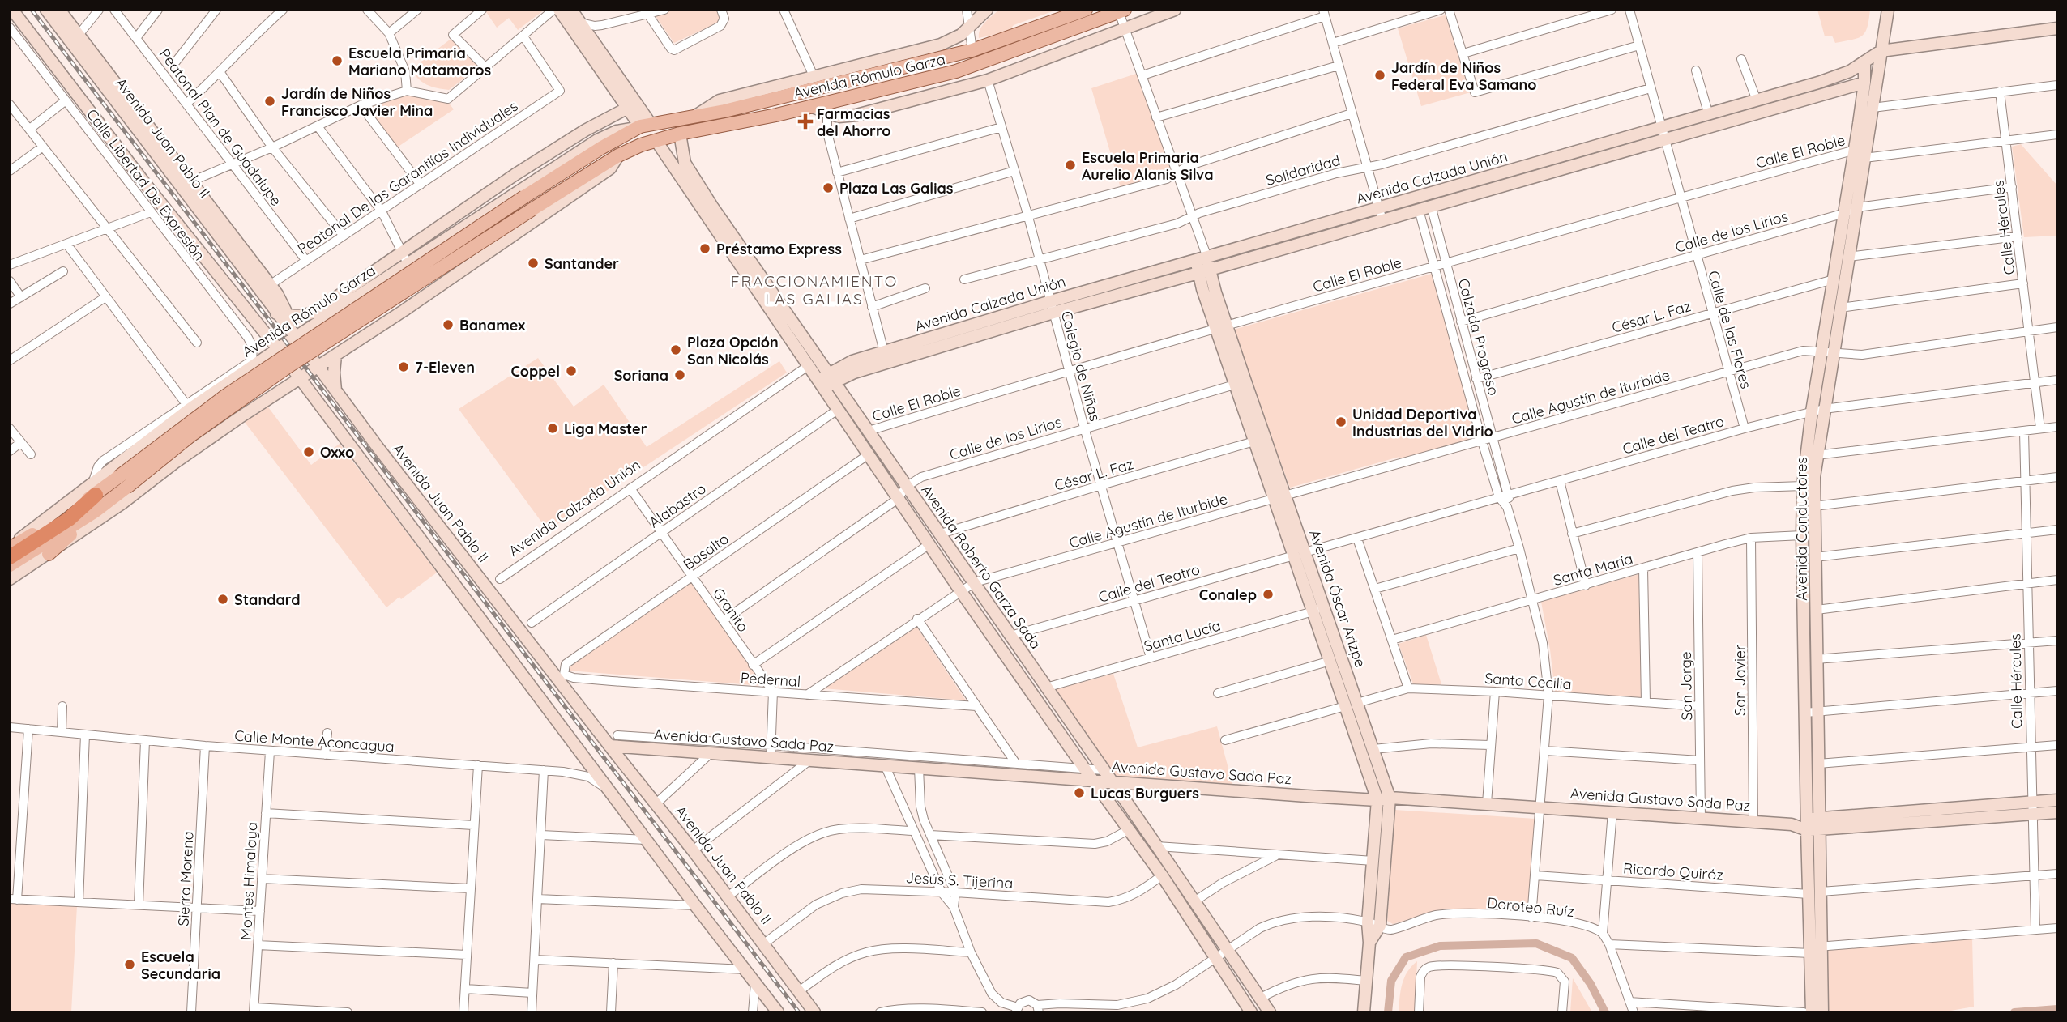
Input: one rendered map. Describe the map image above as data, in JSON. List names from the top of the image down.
{
  "streets": {
    "main road": ["Avenida Rómulo Garza"],
    "street": [
      "Peatonal Plan de Guadalupe",
      "Avenida Juan Pablo II",
      "Calle El Roble",
      "Solidaridad",
      "Peatonal De las Garantiías Individuales",
      "Avenida Calzada Unión",
      "Calle Libertad De Expresión",
      "Calle Hércules",
      "Calle de los Lirios",
      "César L. Faz",
      "Calle de las Flores",
      "Calzada Progreso",
      "Colegio de Niñas",
      "Calle Agustín de Iturbide",
      "Calle del Teatro",
      "Alabastro",
      "Avenida Conductores",
      "Basalto",
      "Avenida Roberto Garza Sada",
      "Santa María",
      "Avenida Óscar Arizpe",
      "Granito",
      "Santa Lucía",
      "Pedernal",
      "San Javier",
      "Santa Cecilia",
      "San Jorge",
      "Avenida Gustavo Sada Paz",
      "Calle Monte Aconcagua",
      "Ricardo Quiróz",
      "Sierra Morena",
      "Jesús S. Tijerina",
      "Montes Himalaya",
      "Doroteo Ruíz"
    ]
  },
  "crossings": [
    ["Avenida Rómulo Garza", "Avenida Juan Pablo II"],
    ["Avenida Rómulo Garza", "Calle Libertad De Expresión"],
    ["Avenida Rómulo Garza", "Avenida Roberto Garza Sada"],
    ["Peatonal Plan de Guadalupe", "Peatonal De las Garantiías Individuales"],
    ["Avenida Juan Pablo II", "Avenida Gustavo Sada Paz"],
    ["Avenida Juan Pablo II", "Jesús S. Tijerina"],
    ["Calle El Roble", "Calle Hércules"],
    ["Calle El Roble", "Calle de las Flores"],
    ["Calle El Roble", "Calzada Progreso"],
    ["Calle El Roble", "Colegio de Niñas"],
    ["Calle El Roble", "Avenida Conductores"],
    ["Calle El Roble", "Avenida Roberto Garza Sada"],
    ["Calle El Roble", "Avenida Óscar Arizpe"],
    ["Solidaridad", "Calle de las Flores"],
    ["Solidaridad", "Colegio de Niñas"],
    ["Avenida Calzada Unión", "Calle de las Flores"],
    ["Avenida Calzada Unión", "Calzada Progreso"],
    ["Avenida Calzada Unión", "Colegio de Niñas"],
    ["Avenida Calzada Unión", "Avenida Conductores"],
    ["Avenida Calzada Unión", "Avenida Roberto Garza Sada"],
    ["Avenida Calzada Unión", "Avenida Óscar Arizpe"],
    ["Avenida Calzada Unión", "Granito"],
    ["Calle Hércules", "Calle de los Lirios"],
    ["Calle Hércules", "Calle Agustín de Iturbide"],
    ["Calle Hércules", "Calle del Teatro"],
    ["Calle Hércules", "Avenida Gustavo Sada Paz"],
    ["Calle Hércules", "Ricardo Quiróz"],
    ["Calle de los Lirios", "Calle de las Flores"],
    ["Calle de los Lirios", "Calzada Progreso"],
    ["Calle de los Lirios", "Colegio de Niñas"],
    ["Calle de los Lirios", "Avenida Conductores"],
    ["Calle de los Lirios", "Avenida Roberto Garza Sada"],
    ["Calle de los Lirios", "Avenida Óscar Arizpe"],
    ["César L. Faz", "Calle de las Flores"],
    ["César L. Faz", "Calzada Progreso"],
    ["César L. Faz", "Colegio de Niñas"],
    ["César L. Faz", "Avenida Conductores"],
    ["César L. Faz", "Avenida Roberto Garza Sada"],
    ["César L. Faz", "Avenida Óscar Arizpe"],
    ["Calle de las Flores", "Calle Agustín de Iturbide"],
    ["Calle de las Flores", "Calle del Teatro"],
    ["Calzada Progreso", "Calle Agustín de Iturbide"],
    ["Calzada Progreso", "Calle del Teatro"],
    ["Calzada Progreso", "Santa María"],
    ["Calzada Progreso", "Santa Cecilia"],
    ["Calzada Progreso", "Avenida Gustavo Sada Paz"],
    ["Calzada Progreso", "Ricardo Quiróz"],
    ["Calzada Progreso", "Doroteo Ruíz"],
    ["Colegio de Niñas", "Calle Agustín de Iturbide"],
    ["Colegio de Niñas", "Calle del Teatro"],
    ["Colegio de Niñas", "Santa Lucía"],
    ["Calle Agustín de Iturbide", "Avenida Conductores"],
    ["Calle Agustín de Iturbide", "Avenida Roberto Garza Sada"],
    ["Calle Agustín de Iturbide", "Avenida Óscar Arizpe"],
    ["Calle Agustín de Iturbide", "Pedernal"],
    ["Calle del Teatro", "Avenida Conductores"],
    ["Calle del Teatro", "Avenida Roberto Garza Sada"],
    ["Calle del Teatro", "Avenida Óscar Arizpe"],
    ["Alabastro", "Avenida Roberto Garza Sada"],
    ["Alabastro", "Granito"],
    ["Avenida Conductores", "Santa María"],
    ["Avenida Conductores", "Avenida Gustavo Sada Paz"],
    ["Avenida Conductores", "Ricardo Quiróz"],
    ["Basalto", "Avenida Roberto Garza Sada"],
    ["Basalto", "Granito"],
    ["Basalto", "Pedernal"],
    ["Avenida Roberto Garza Sada", "Santa Lucía"],
    ["Avenida Roberto Garza Sada", "Avenida Gustavo Sada Paz"],
    ["Avenida Roberto Garza Sada", "Jesús S. Tijerina"],
    ["Santa María", "San Javier"],
    ["Santa María", "San Jorge"],
    ["Avenida Óscar Arizpe", "Santa Lucía"],
    ["Avenida Óscar Arizpe", "Santa Cecilia"],
    ["Avenida Óscar Arizpe", "Avenida Gustavo Sada Paz"],
    ["Avenida Óscar Arizpe", "Doroteo Ruíz"],
    ["Granito", "Pedernal"],
    ["San Javier", "Avenida Gustavo Sada Paz"],
    ["Santa Cecilia", "San Jorge"],
    ["San Jorge", "Avenida Gustavo Sada Paz"],
    ["Calle Monte Aconcagua", "Sierra Morena"],
    ["Calle Monte Aconcagua", "Montes Himalaya"]
  ],
  "districts": ["FRACCIONAMIENTO LAS GALIAS"],
  "places": {
    "other": [
      "Escuela Primaria Mariano Matamoros",
      "Jardín de Niños Federal Eva Samano",
      "Jardín de Niños Francisco Javier Mina",
      "Escuela Primaria Aurelio Alanis Silva",
      "Plaza Las Galias",
      "Préstamo Express",
      "Santander",
      "Banamex",
      "Plaza Opción San Nicolás",
      "7-Eleven",
      "Coppel",
      "Soriana",
      "Unidad Deportiva Industrias del Vidrio",
      "Liga Master",
      "Oxxo",
      "Conalep",
      "Standard",
      "Lucas Burguers",
      "Escuela Secundaria"
    ],
    "health": ["Farmacias del Ahorro"]
  }
}
